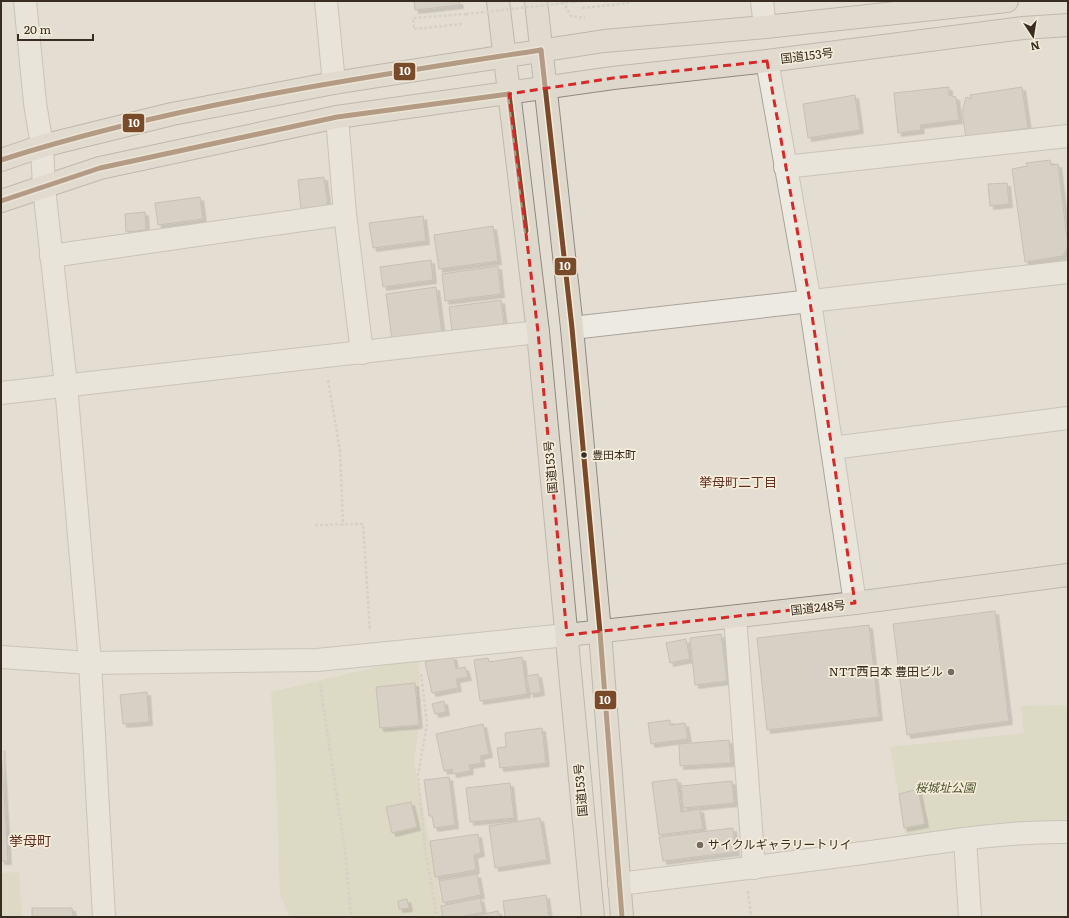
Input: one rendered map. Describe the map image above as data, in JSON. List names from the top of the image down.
{
  "streets": {
    "highway": ["国道153号", "国道248号"]
  },
  "crossings": [
    ["国道153号", "国道248号"]
  ],
  "districts": ["挙母町二丁目", "挙母町"],
  "parks": ["桜城址公園"],
  "places": ["豊田本町", "NTT西日本 豊田ビル", "サイクルギャラリートリイ"],
  "lines": ["transit line 10"],
  "scale_bar": "20 m",
  "north": "bottom"
}
